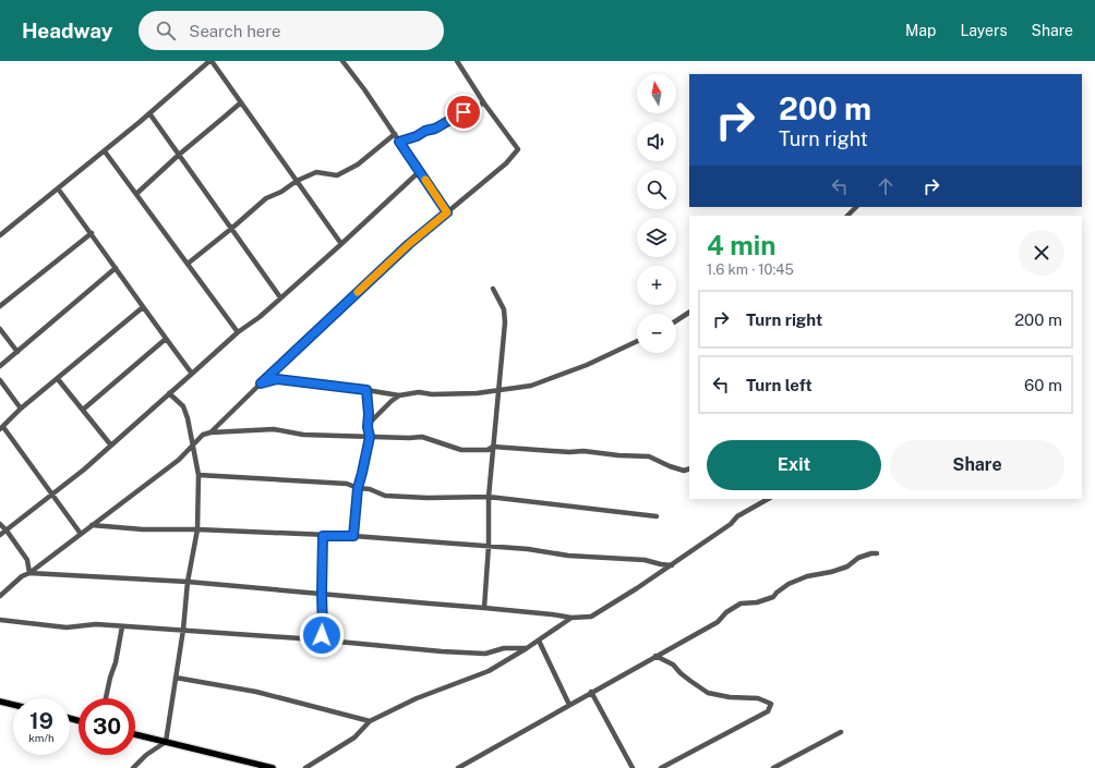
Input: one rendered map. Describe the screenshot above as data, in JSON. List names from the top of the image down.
{
  "north": "top",
  "page": {
    "header": "Headway",
    "search": "Search here",
    "nav": ["Map", "Layers", "Share"],
    "map_buttons": ["+", "−"],
    "turn": ["200 m", "Turn right"],
    "heading": ["4 min", "1.6 km · 10:45"],
    "list": [
      {
        "name": "Turn right",
        "value": "200 m"
      },
      {
        "name": "Turn left",
        "value": "60 m"
      }
    ],
    "buttons": ["Exit", "Share"],
    "speed": "19 km/h",
    "limit": "30"
  }
}
